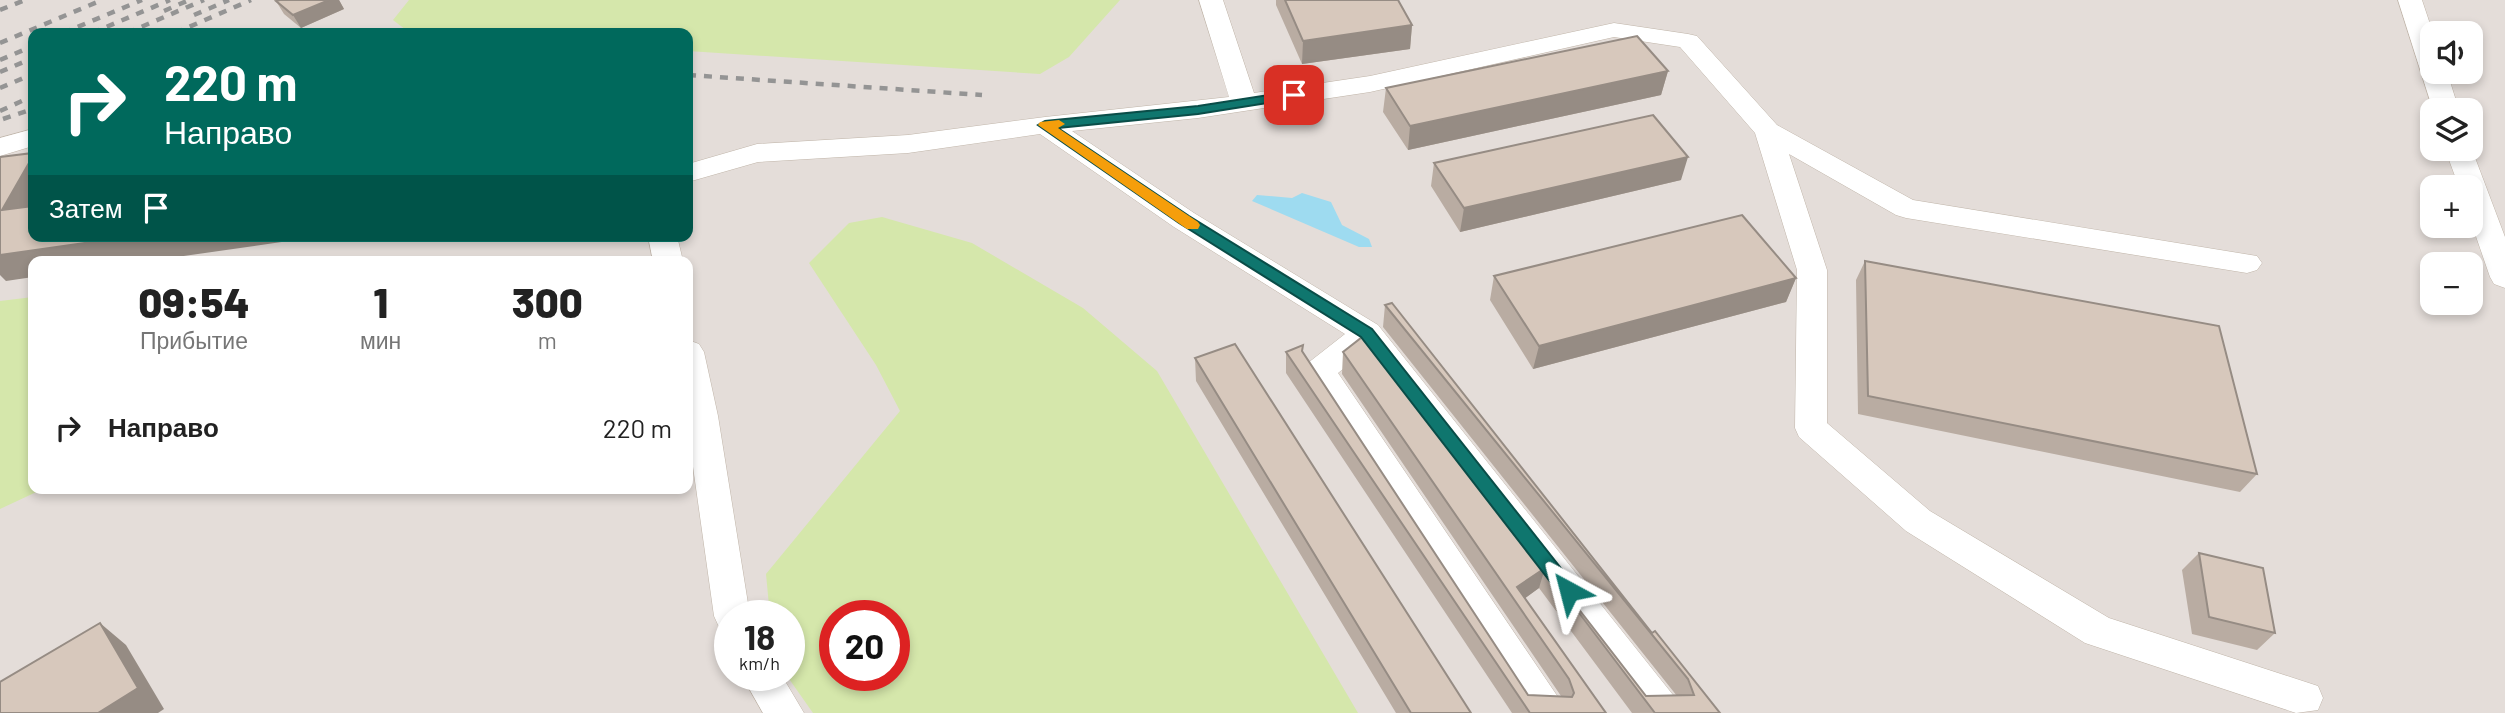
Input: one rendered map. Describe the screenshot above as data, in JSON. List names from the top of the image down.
{
  "page": {
    "map_buttons": ["+", "−"],
    "turn": ["220 m", "Направо"],
    "then": "Затем",
    "eta": [
      "09:54",
      "Прибытие",
      "1",
      "мин",
      "300",
      "m"
    ],
    "list": [
      {
        "name": "Направо",
        "value": "220 m"
      }
    ],
    "speed": "18 km/h",
    "limit": "20"
  }
}
